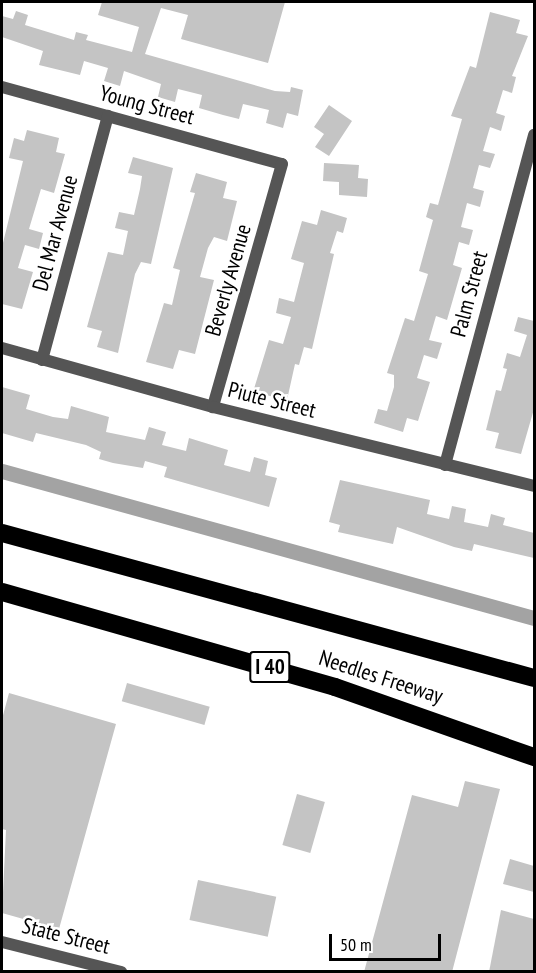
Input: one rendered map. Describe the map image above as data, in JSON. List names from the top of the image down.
{
  "streets": {
    "highway": ["I 40", "Needles Freeway"],
    "street": [
      "Young Street",
      "Del Mar Avenue",
      "Beverly Avenue",
      "Palm Street",
      "Piute Street",
      "State Street"
    ]
  },
  "crossings": [
    ["Young Street", "Del Mar Avenue"],
    ["Young Street", "Beverly Avenue"],
    ["Del Mar Avenue", "Piute Street"],
    ["Beverly Avenue", "Piute Street"],
    ["Palm Street", "Piute Street"]
  ],
  "scale_bar": "50 m"
}
